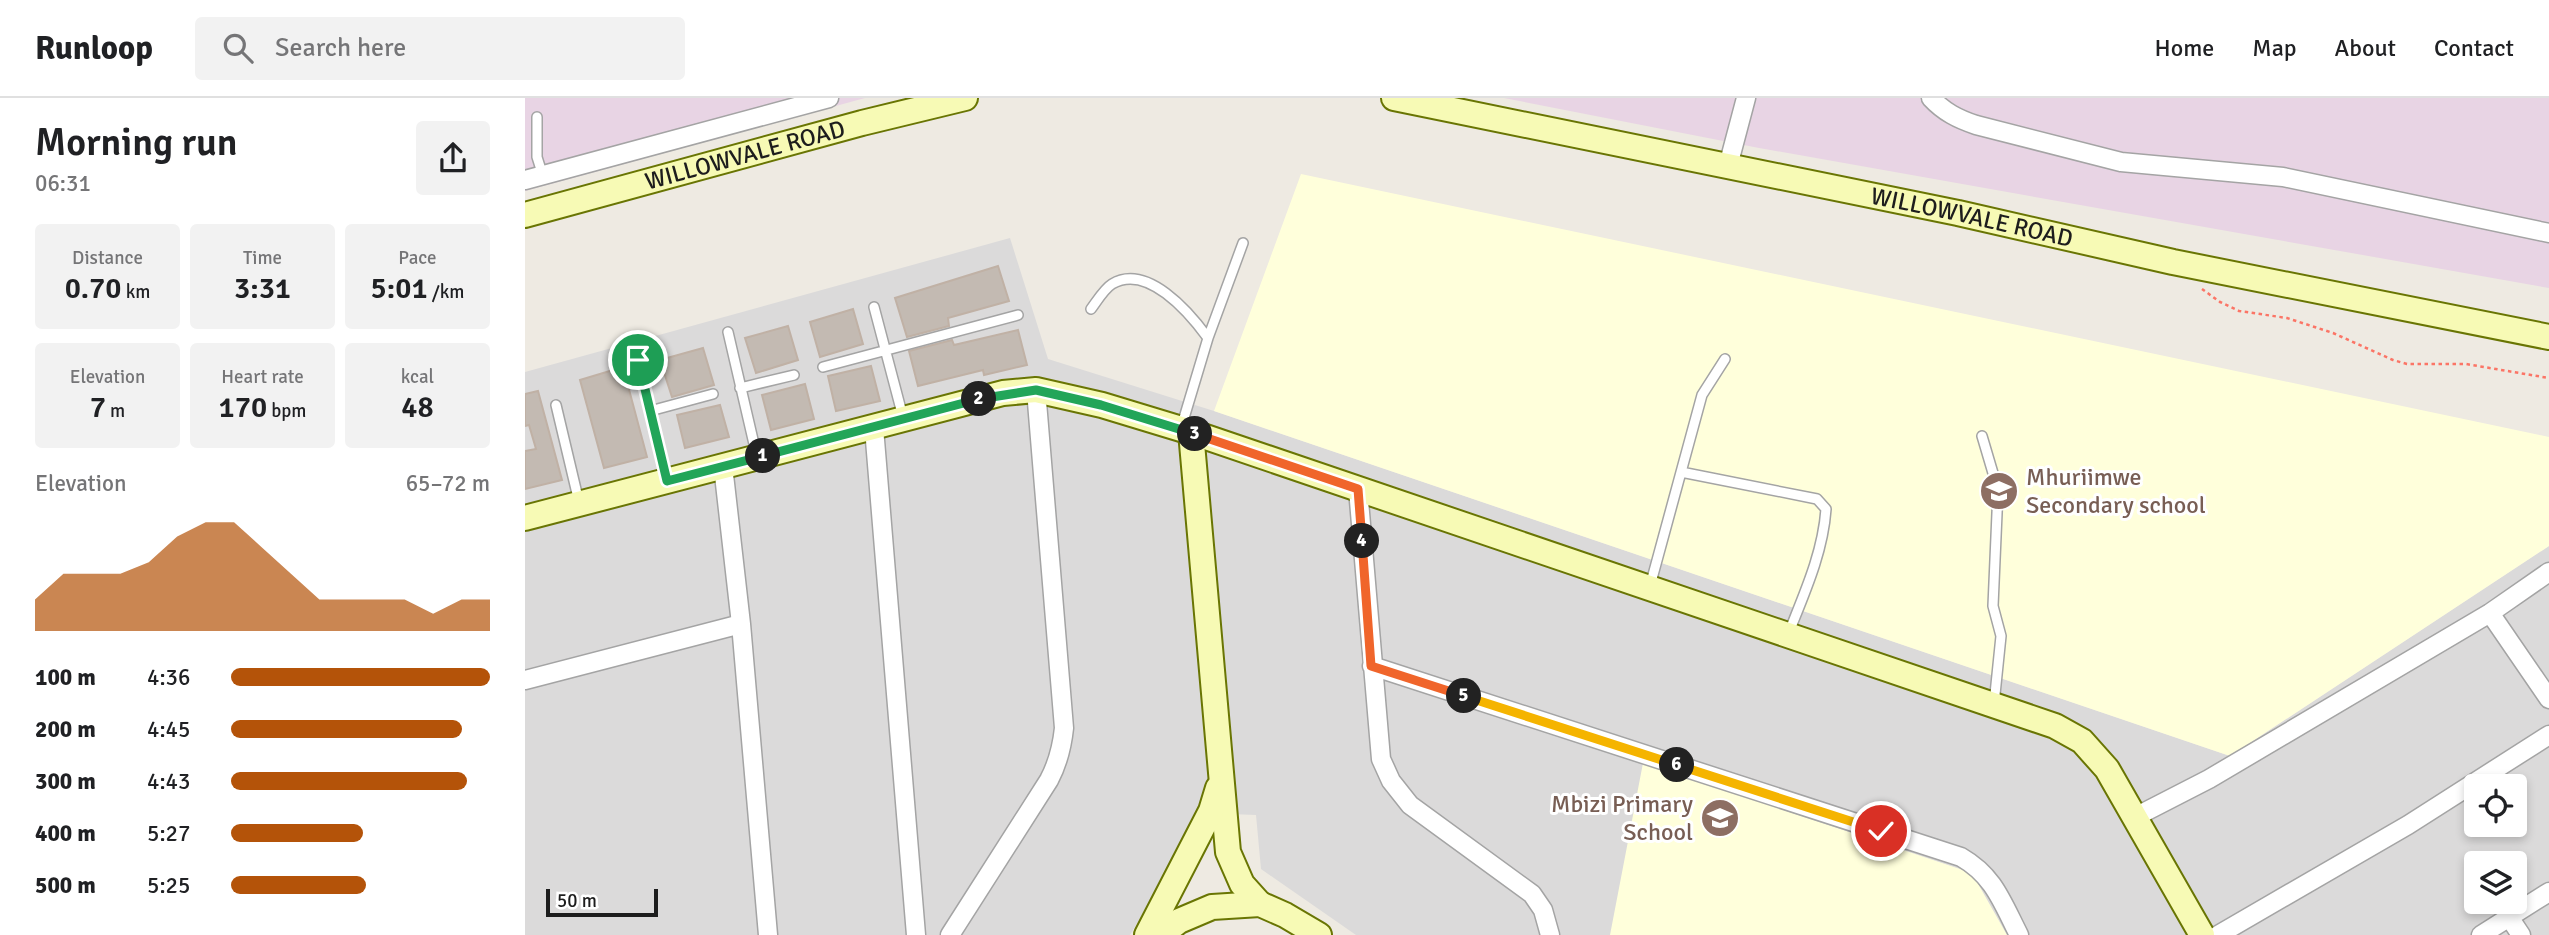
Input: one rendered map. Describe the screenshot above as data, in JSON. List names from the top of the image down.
{
  "streets": {
    "street": ["WILLOWVALE ROAD"]
  },
  "places": {
    "school or university": ["Mhuriimwe Secondary school", "Mbizi Primary School"]
  },
  "scale_bar": "50 m",
  "page": {
    "header": "Runloop",
    "search": "Search here",
    "nav": [
      "Home",
      "Map",
      "About",
      "Contact"
    ],
    "heading": ["Morning run", "06:31"],
    "stats": [
      ["Distance", "0.70 km"],
      ["Time", "3:31"],
      ["Pace", "5:01 /km"],
      ["Elevation", "7 m"],
      ["Heart rate", "170 bpm"],
      ["kcal", "48"]
    ],
    "pins": [
      "2",
      "3",
      "1",
      "4",
      "5",
      "6"
    ],
    "chart": ["Elevation", "65–72 m"],
    "list": [
      {
        "name": "100 m",
        "note": "4:36"
      },
      {
        "name": "200 m",
        "note": "4:45"
      },
      {
        "name": "300 m",
        "note": "4:43"
      },
      {
        "name": "400 m",
        "note": "5:27"
      },
      {
        "name": "500 m",
        "note": "5:25"
      }
    ],
    "scale": "50 m"
  }
}
